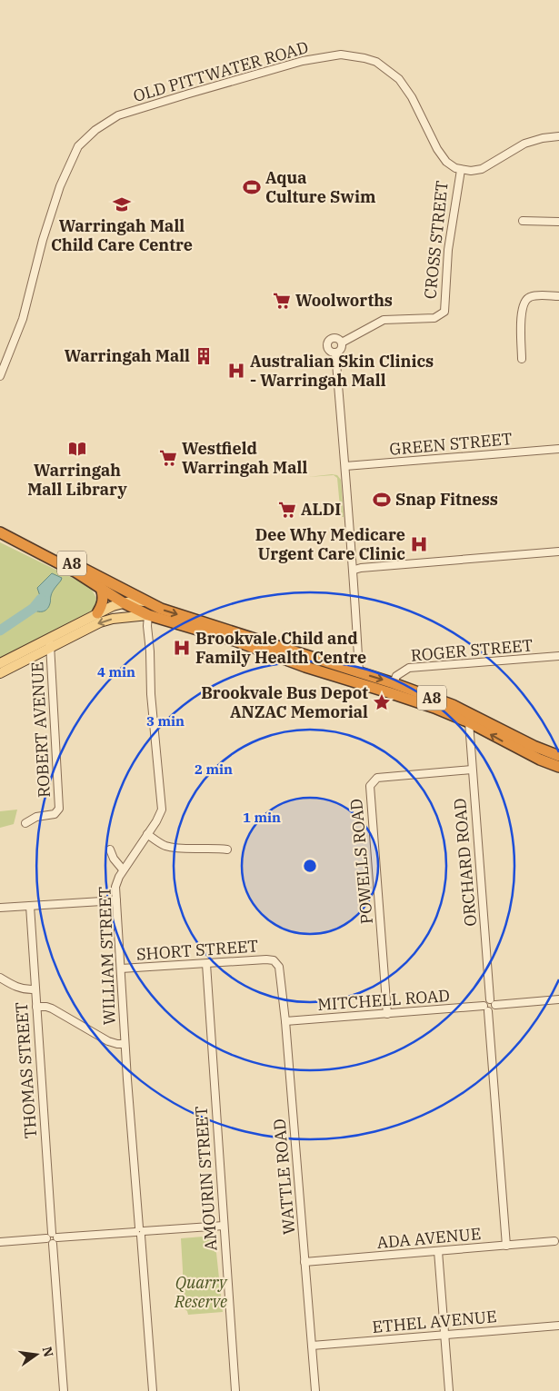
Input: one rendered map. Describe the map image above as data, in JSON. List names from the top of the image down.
{
  "streets": {
    "highway": ["A8"],
    "street": [
      "OLD PITTWATER ROAD",
      "CROSS STREET",
      "GREEN STREET",
      "ROGER STREET",
      "ROBERT AVENUE",
      "POWELLS ROAD",
      "ORCHARD ROAD",
      "SHORT STREET",
      "WILLIAM STREET",
      "MITCHELL ROAD",
      "THOMAS STREET",
      "WATTLE ROAD",
      "AMOURIN STREET",
      "ADA AVENUE",
      "ETHEL AVENUE"
    ]
  },
  "crossings": [
    ["OLD PITTWATER ROAD", "CROSS STREET"],
    ["A8", "ROGER STREET"],
    ["A8", "ORCHARD ROAD"],
    ["A8", "WILLIAM STREET"],
    ["POWELLS ROAD", "ORCHARD ROAD"],
    ["POWELLS ROAD", "MITCHELL ROAD"],
    ["SHORT STREET", "WILLIAM STREET"],
    ["SHORT STREET", "WATTLE ROAD"],
    ["SHORT STREET", "AMOURIN STREET"],
    ["MITCHELL ROAD", "WATTLE ROAD"],
    ["WATTLE ROAD", "ADA AVENUE"],
    ["WATTLE ROAD", "ETHEL AVENUE"]
  ],
  "parks": ["Quarry Reserve"],
  "places": {
    "sports": ["Aqua Culture Swim", "Snap Fitness"],
    "school or university": ["Warringah Mall Child Care Centre"],
    "supermarket": ["Woolworths", "Westfield Warringah Mall", "ALDI"],
    "building": ["Warringah Mall"],
    "hospital": ["Australian Skin Clinics - Warringah Mall", "Dee Why Medicare Urgent Care Clinic", "Brookvale Child and Family Health Centre"],
    "library": ["Warringah Mall Library"],
    "place": ["Brookvale Bus Depot ANZAC Memorial"]
  },
  "north": "right",
  "rings": [
    "4 min",
    "3 min",
    "2 min",
    "1 min"
  ]
}
